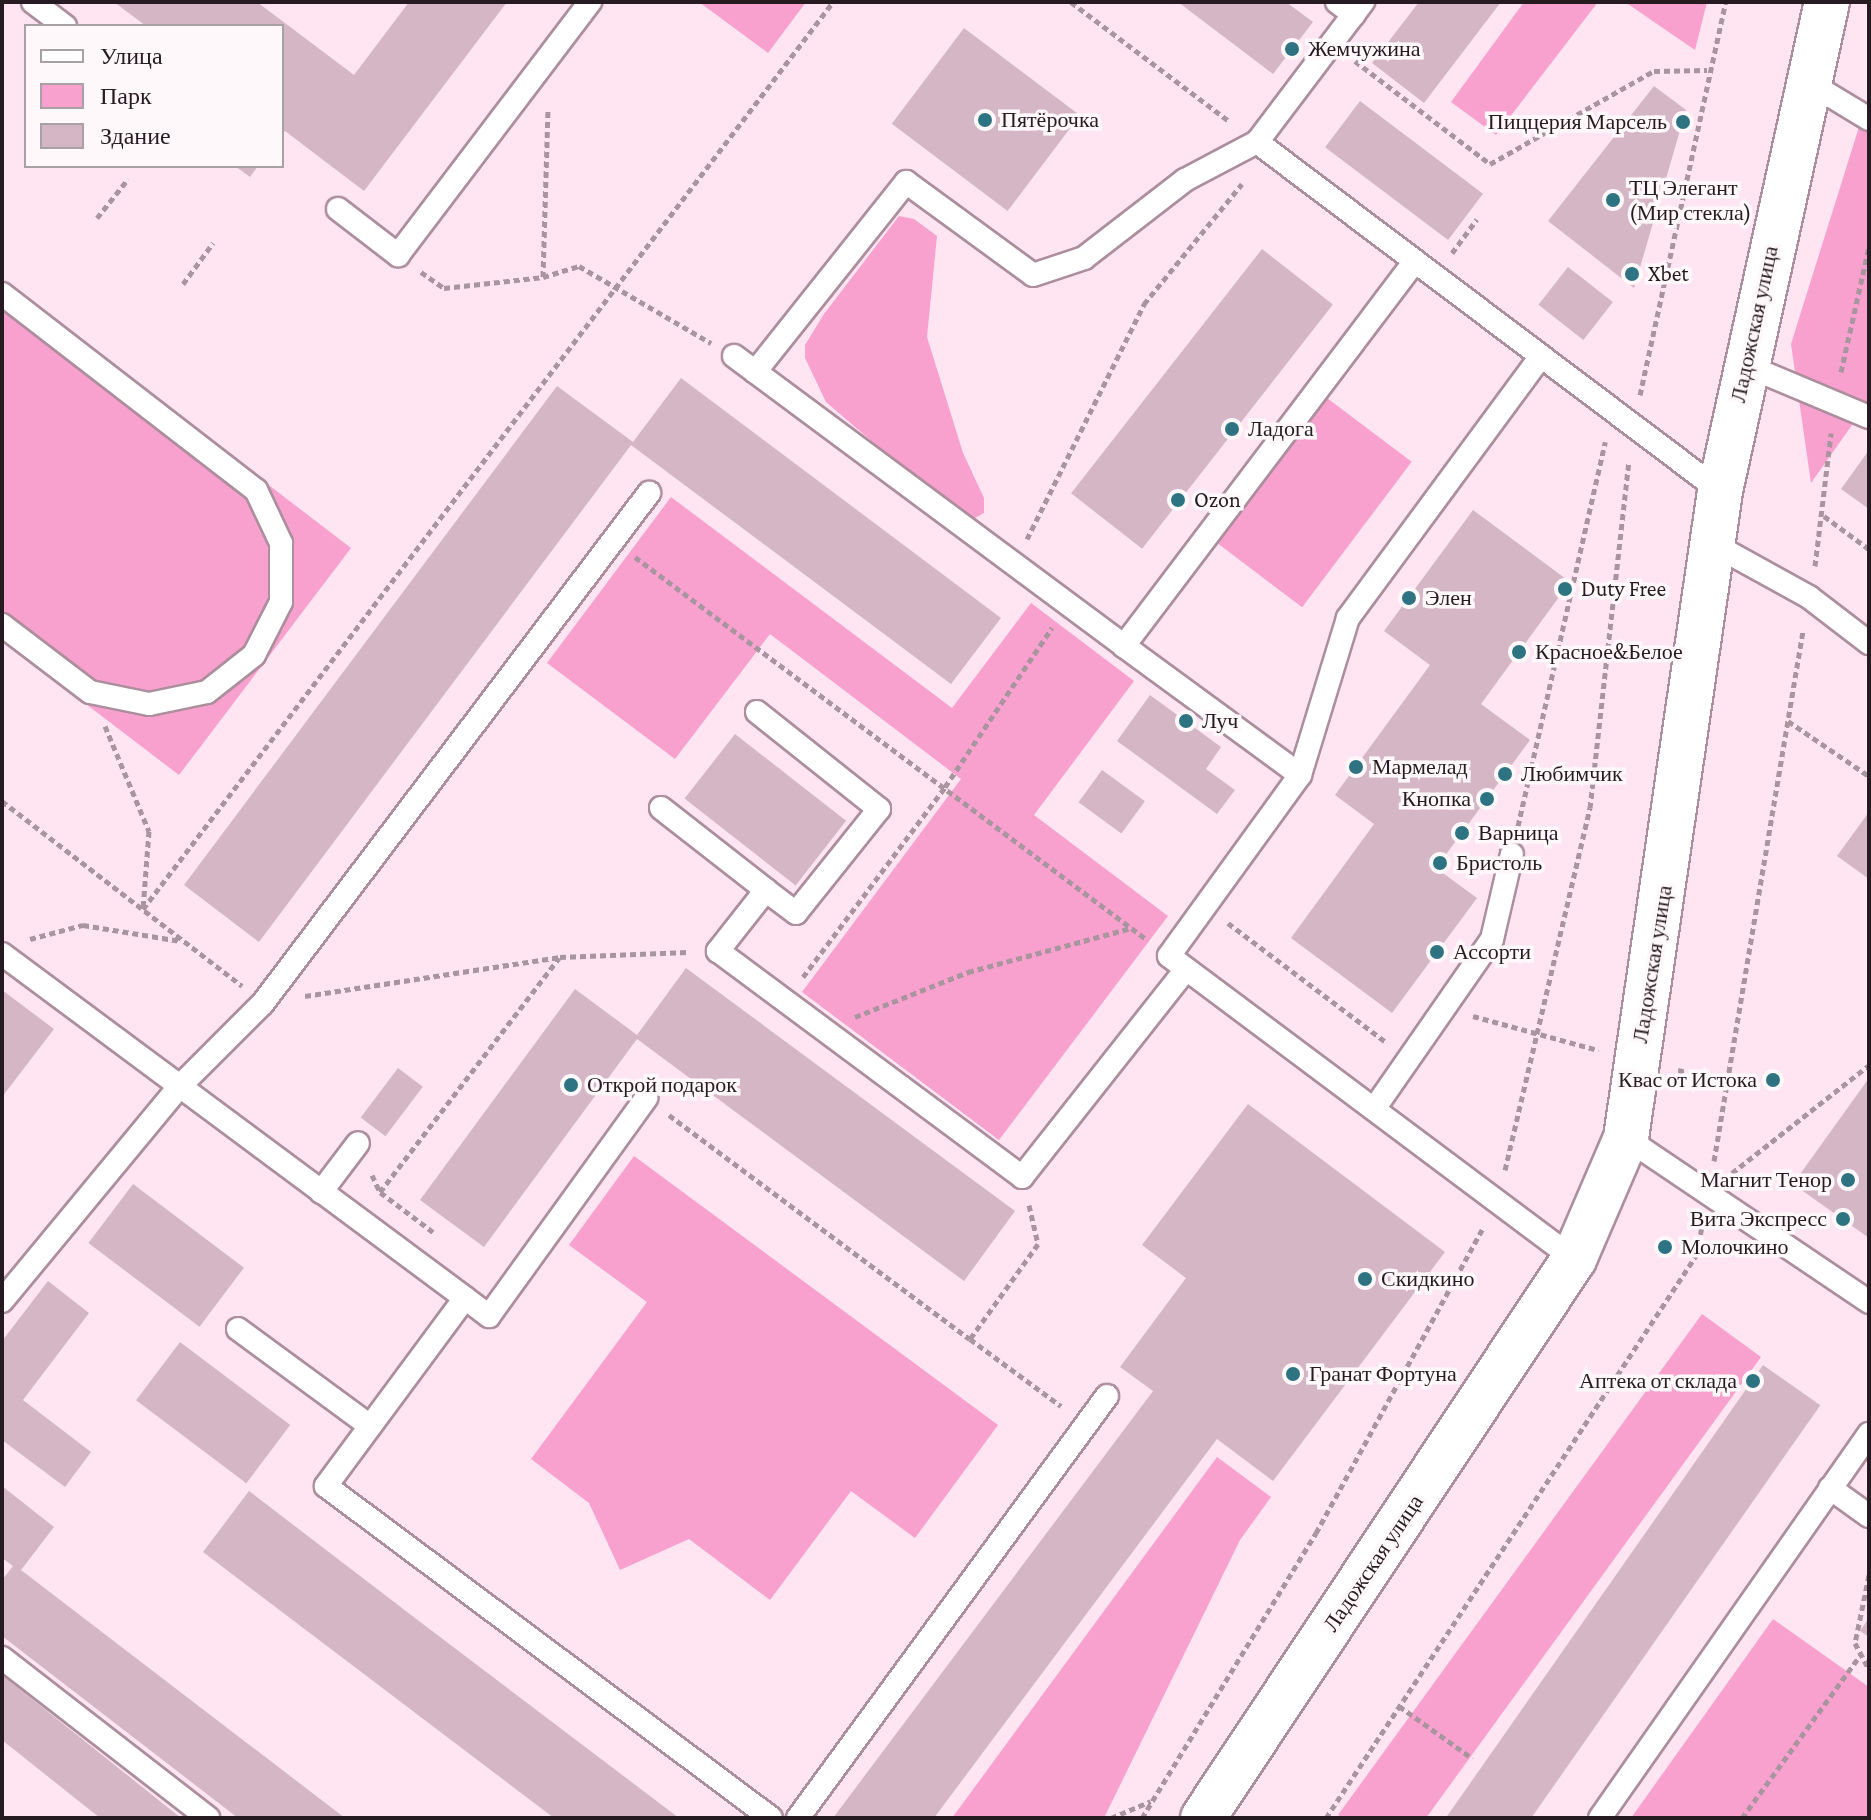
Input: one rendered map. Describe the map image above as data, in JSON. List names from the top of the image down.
{
  "streets": {
    "street": ["Ладожская улица"]
  },
  "places": [
    "Жемчужина",
    "Пятёрочка",
    "Пиццерия Марсель",
    "ТЦ Элегант (Мир стекла)",
    "Xbet",
    "Ладога",
    "Ozon",
    "Duty Free",
    "Элен",
    "Красное&Белое",
    "Луч",
    "Мармелад",
    "Любимчик",
    "Кнопка",
    "Варница",
    "Бристоль",
    "Ассорти",
    "Квас от Истока",
    "Открой подарок",
    "Магнит Тенор",
    "Вита Экспресс",
    "Молочкино",
    "Скидкино",
    "Гранат Фортуна",
    "Аптека от склада"
  ],
  "legend": ["Улица", "Парк", "Здание"]
}
